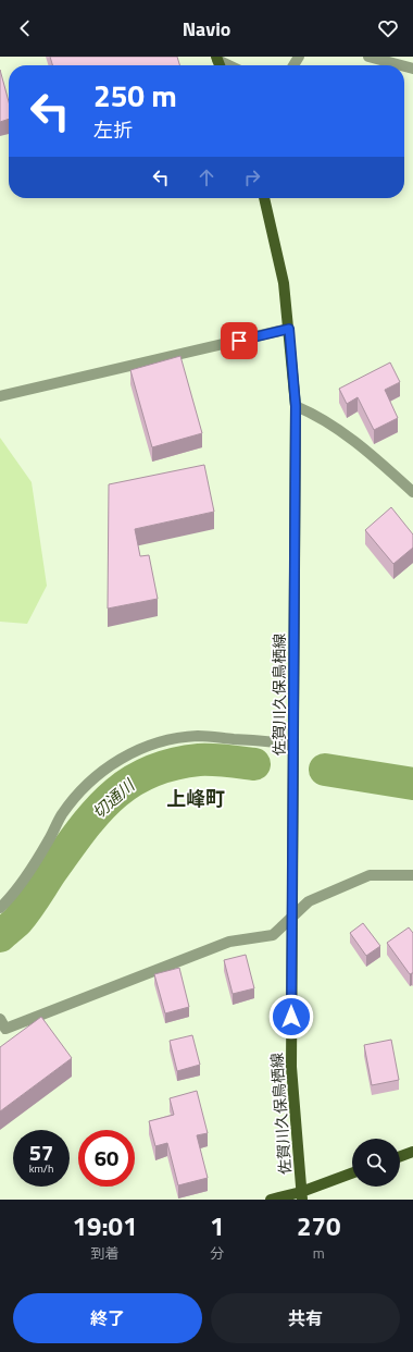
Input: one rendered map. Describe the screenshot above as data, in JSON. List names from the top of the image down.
{
  "streets": {
    "main road": ["佐賀川久保鳥栖線"]
  },
  "districts": ["上峰町"],
  "water": ["切通川"],
  "page": {
    "header": "Navio",
    "turn": ["250 m", "左折"],
    "speed": "57 km/h",
    "limit": "60",
    "eta": [
      "19:01",
      "到着",
      "1",
      "分",
      "270",
      "m"
    ],
    "buttons": ["終了", "共有"]
  }
}
